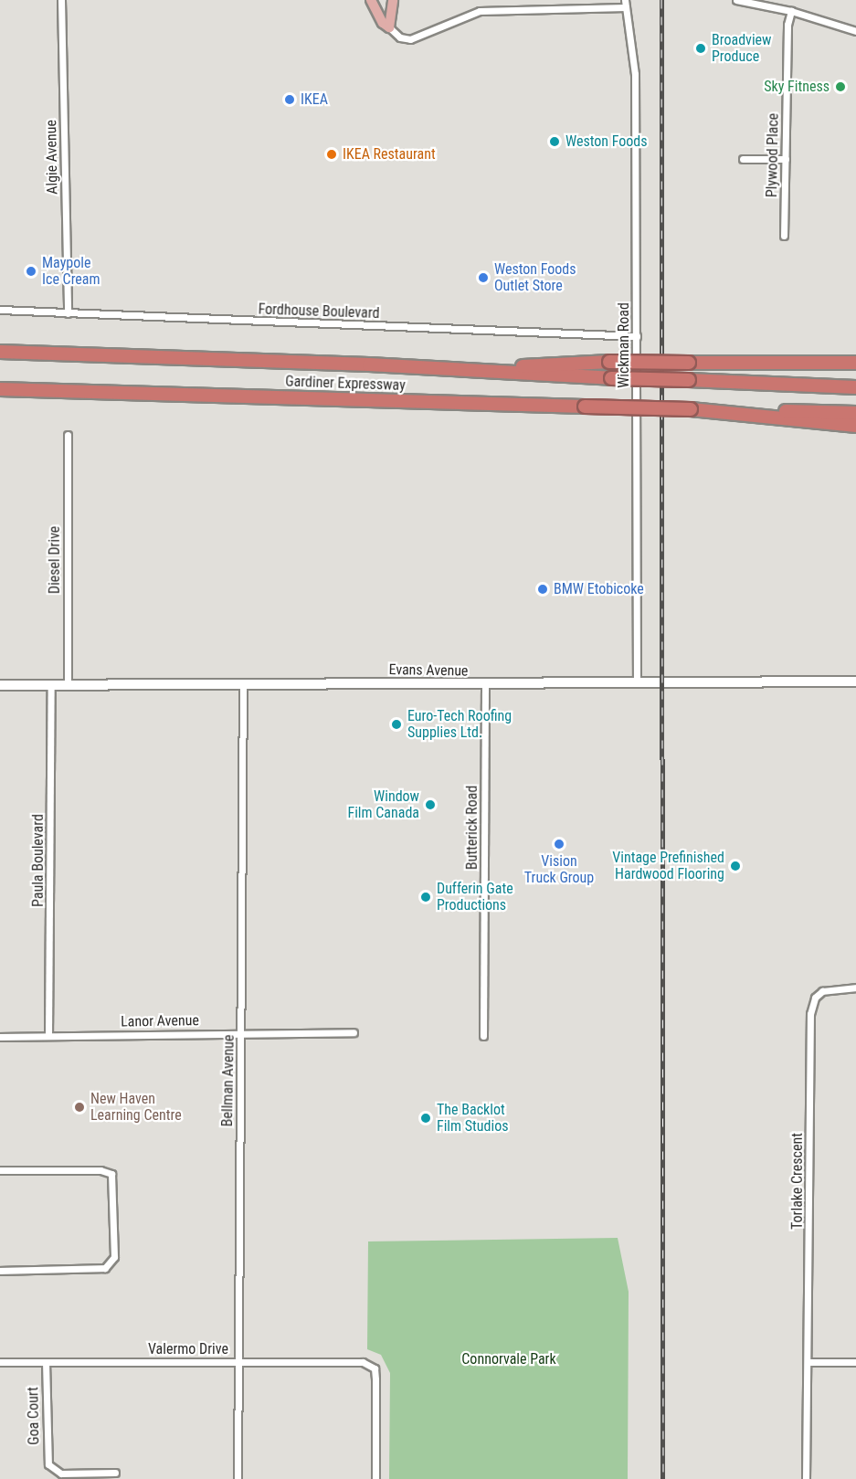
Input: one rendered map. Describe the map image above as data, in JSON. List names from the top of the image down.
{
  "streets": {
    "highway": ["Gardiner Expressway"],
    "main road": ["Evans Avenue"],
    "street": [
      "Plywood Place",
      "Algie Avenue",
      "Fordhouse Boulevard",
      "Wickman Road",
      "Diesel Drive",
      "Butterick Road",
      "Paula Boulevard",
      "Lanor Avenue",
      "Bellman Avenue",
      "Torlake Crescent",
      "Valermo Drive",
      "Goa Court"
    ]
  },
  "crossings": [
    ["Algie Avenue", "Fordhouse Boulevard"],
    ["Fordhouse Boulevard", "Wickman Road"],
    ["Wickman Road", "Evans Avenue"],
    ["Diesel Drive", "Evans Avenue"],
    ["Evans Avenue", "Butterick Road"],
    ["Evans Avenue", "Paula Boulevard"],
    ["Evans Avenue", "Bellman Avenue"],
    ["Paula Boulevard", "Lanor Avenue"],
    ["Lanor Avenue", "Bellman Avenue"],
    ["Bellman Avenue", "Valermo Drive"],
    ["Valermo Drive", "Goa Court"]
  ],
  "parks": ["Connorvale Park"],
  "places": [
    "Broadview Produce",
    "Sky Fitness",
    "IKEA",
    "Weston Foods",
    "IKEA Restaurant",
    "Maypole Ice Cream",
    "Weston Foods Outlet Store",
    "BMW Etobicoke",
    "Euro-Tech Roofing Supplies Ltd.",
    "Window Film Canada",
    "Vision Truck Group",
    "Vintage Prefinished Hardwood Flooring",
    "Dufferin Gate Productions",
    "New Haven Learning Centre",
    "The Backlot Film Studios"
  ]
}
